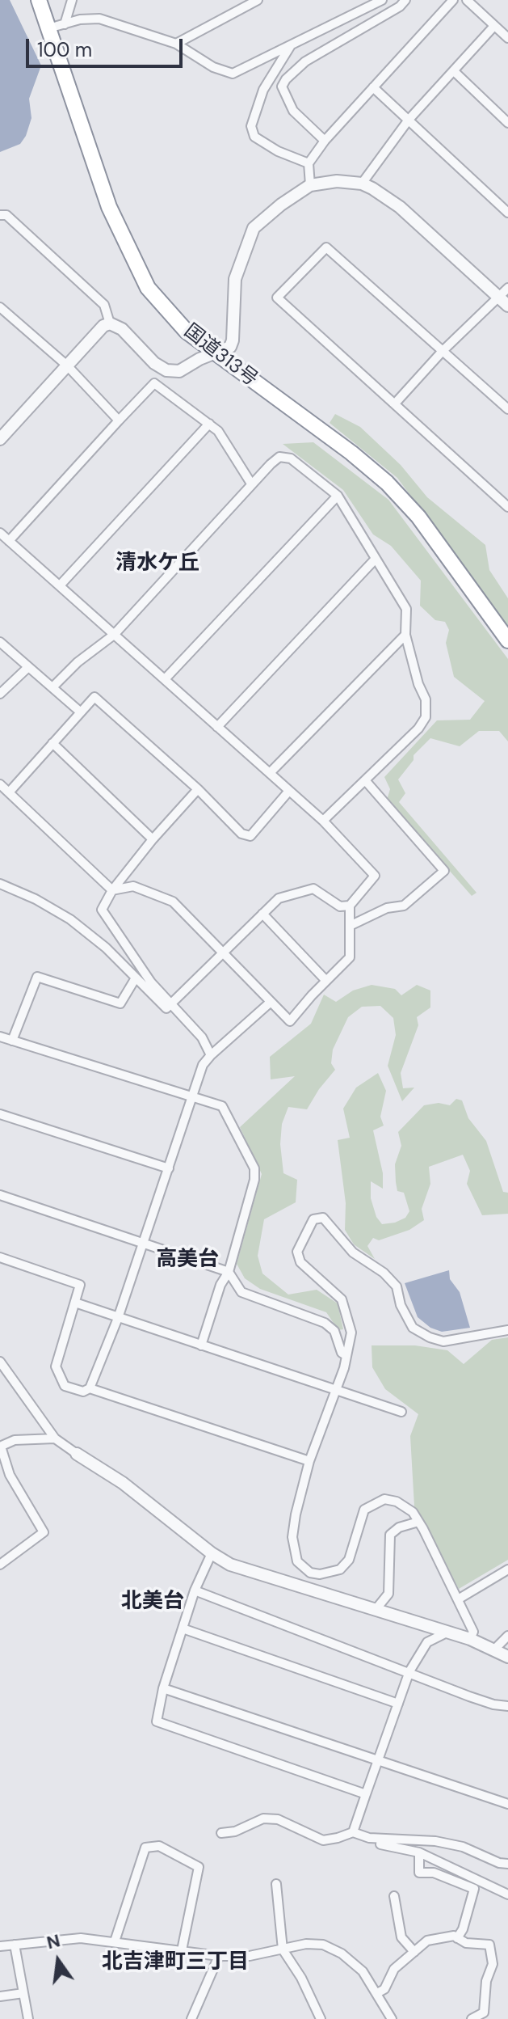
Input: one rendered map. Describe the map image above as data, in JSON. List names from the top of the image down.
{
  "streets": {
    "highway": ["国道313号"]
  },
  "districts": [
    "清水ケ丘",
    "高美台",
    "北美台",
    "北吉津町三丁目"
  ],
  "scale_bar": "100 m",
  "north": "top"
}
